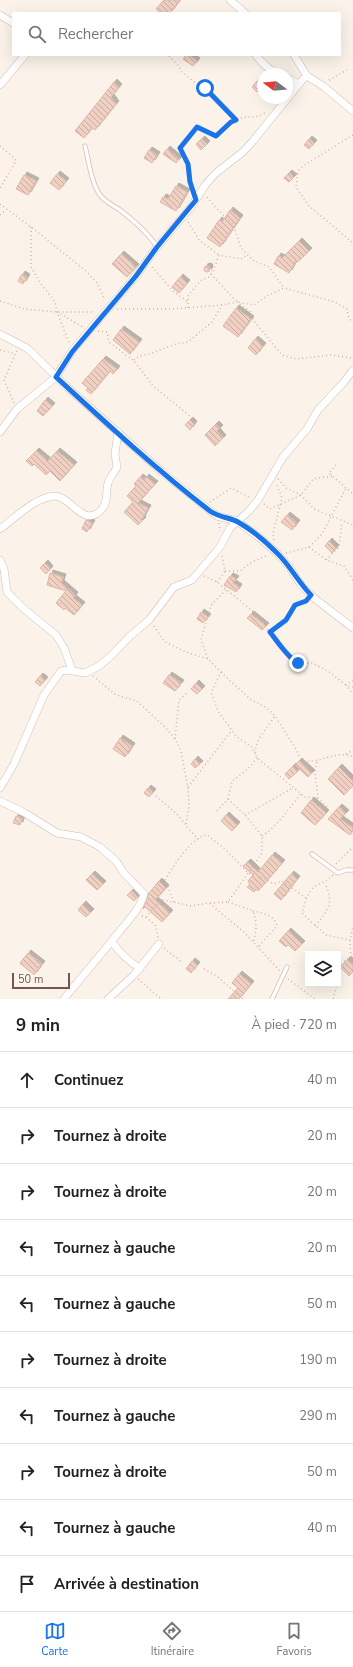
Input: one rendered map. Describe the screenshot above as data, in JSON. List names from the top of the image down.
{
  "scale_bar": "50 m",
  "north": "left",
  "page": {
    "search": "Rechercher",
    "scale": "50 m",
    "heading": ["9 min", "À pied · 720 m"],
    "list": [
      ["Continuez", "40 m"],
      ["Tournez à droite", "20 m"],
      ["Tournez à droite", "20 m"],
      ["Tournez à gauche", "20 m"],
      ["Tournez à gauche", "50 m"],
      ["Tournez à droite", "190 m"],
      ["Tournez à gauche", "290 m"],
      ["Tournez à droite", "50 m"],
      ["Tournez à gauche", "40 m"],
      "Arrivée à destination"
    ],
    "nav": ["Carte", "Itinéraire", "Favoris"]
  }
}
